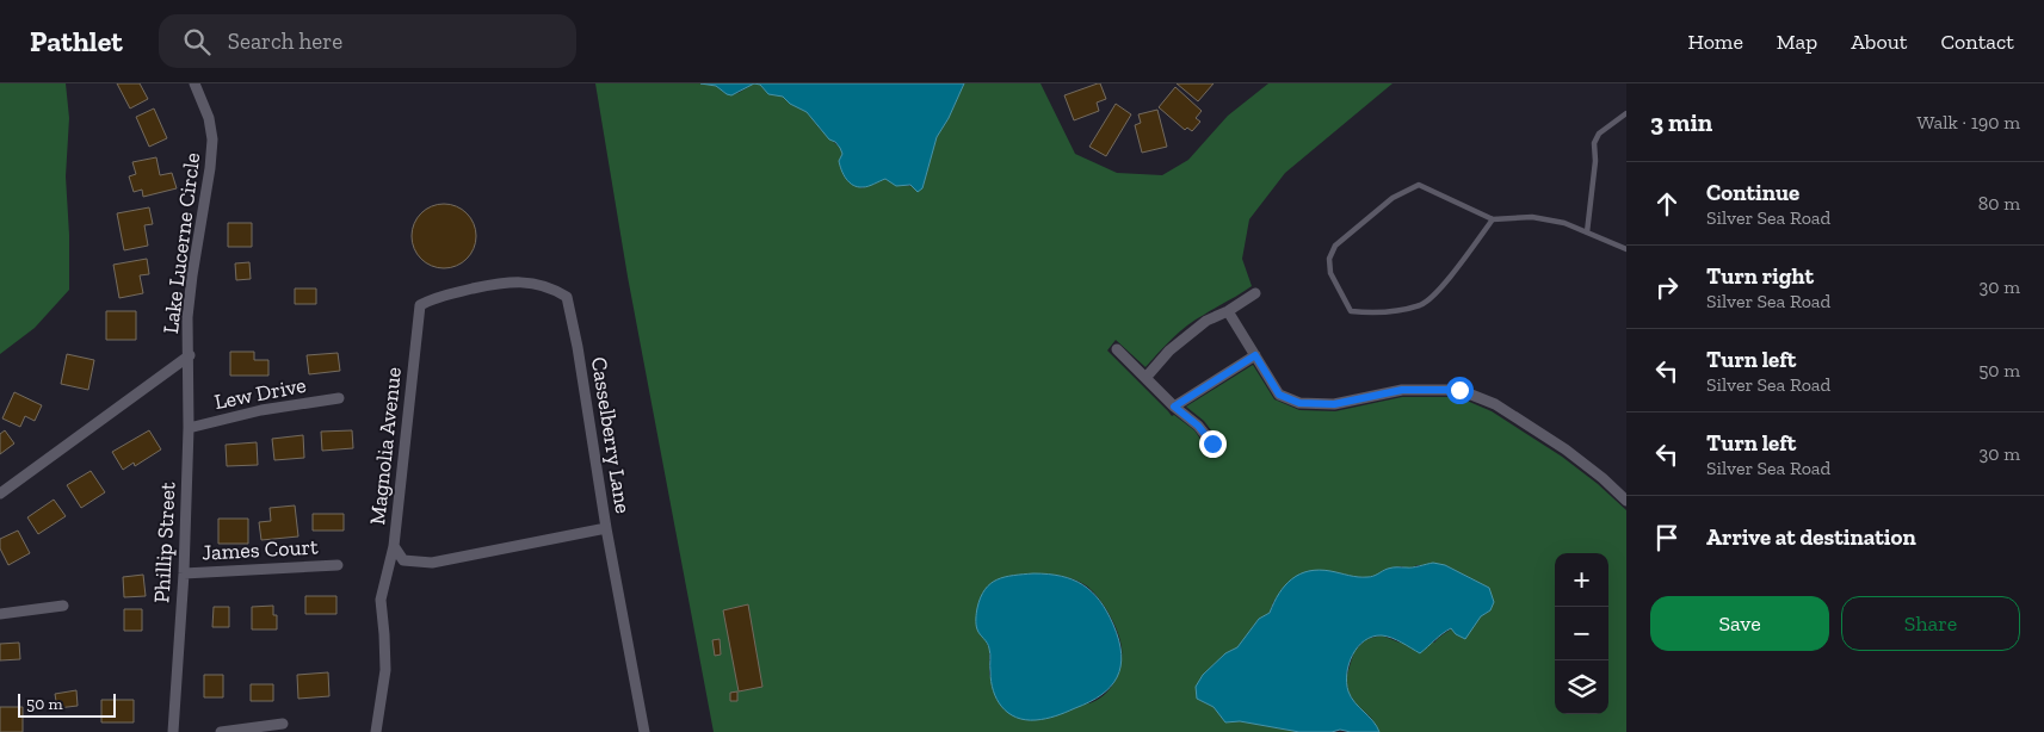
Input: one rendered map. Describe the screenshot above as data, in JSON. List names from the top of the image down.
{
  "streets": {
    "street": [
      "Lake Lucerne Circle",
      "Lew Drive",
      "Casselberry Lane",
      "Magnolia Avenue",
      "Phillip Street",
      "James Court"
    ]
  },
  "crossings": [
    ["Lake Lucerne Circle", "Phillip Street"],
    ["Lew Drive", "Phillip Street"],
    ["Casselberry Lane", "Magnolia Avenue"],
    ["Phillip Street", "James Court"]
  ],
  "scale_bar": "50 m",
  "page": {
    "header": "Pathlet",
    "search": "Search here",
    "nav": [
      "Home",
      "Map",
      "About",
      "Contact"
    ],
    "heading": ["3 min", "Walk · 190 m"],
    "list": [
      ["Continue", "Silver Sea Road", "80 m"],
      ["Turn right", "Silver Sea Road", "30 m"],
      ["Turn left", "Silver Sea Road", "50 m"],
      ["Turn left", "Silver Sea Road", "30 m"],
      "Arrive at destination"
    ],
    "map_buttons": ["+", "−"],
    "buttons": ["Save", "Share"],
    "scale": "50 m"
  }
}
